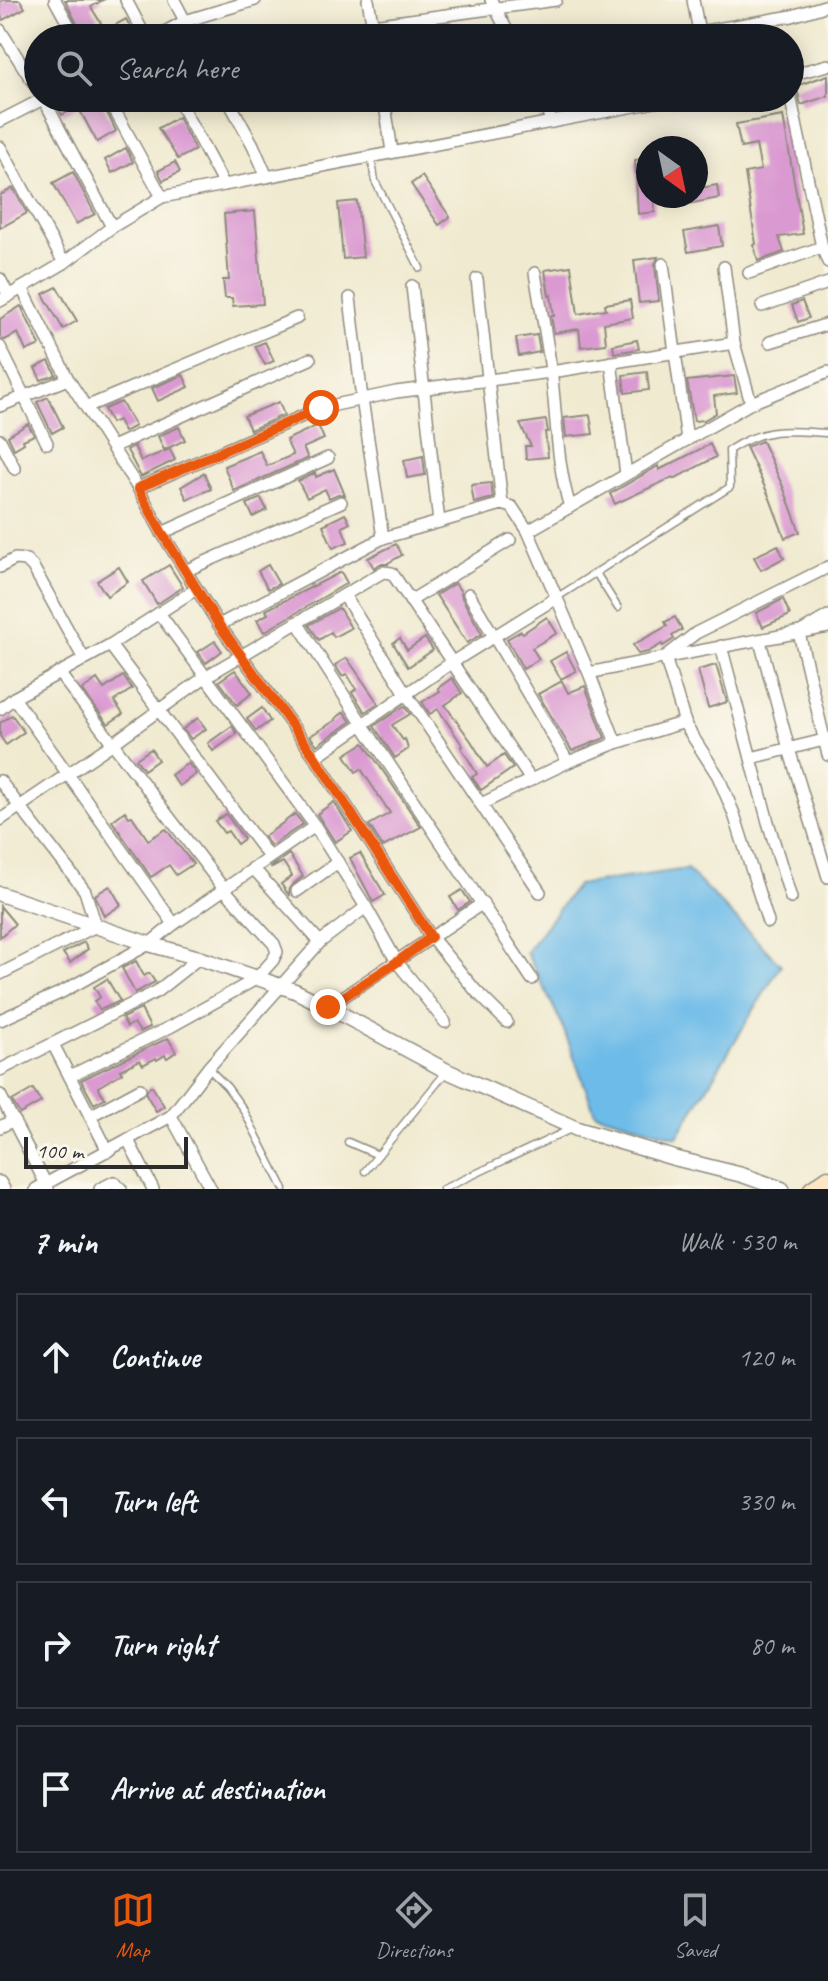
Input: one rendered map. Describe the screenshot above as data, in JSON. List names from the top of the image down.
{
  "scale_bar": "100 m",
  "north": "bottom right",
  "page": {
    "search": "Search here",
    "scale": "100 m",
    "heading": ["7 min", "Walk · 530 m"],
    "list": [
      ["Continue", "120 m"],
      ["Turn left", "330 m"],
      ["Turn right", "80 m"],
      "Arrive at destination"
    ],
    "nav": ["Map", "Directions", "Saved"]
  }
}
